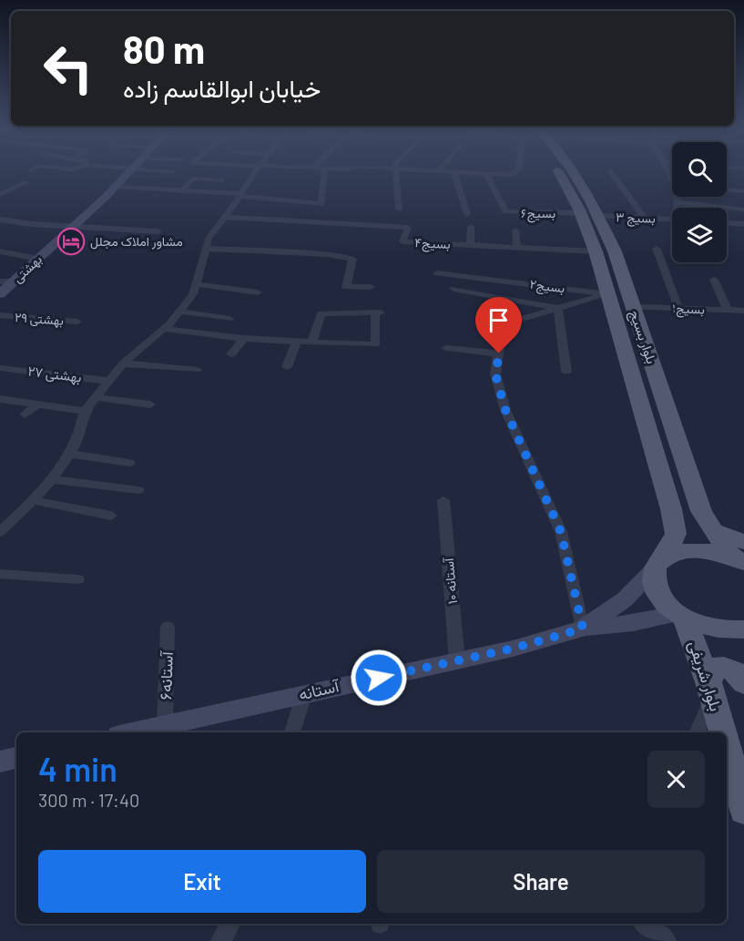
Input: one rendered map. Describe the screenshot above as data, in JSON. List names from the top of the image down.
{
  "streets": {
    "main road": [
      "بهشتی",
      "بلوار بسیج",
      "بلوار شریفی",
      "آستانه"
    ],
    "street": [
      "بسیج۶",
      "بسیج ۳",
      "بسیج۴",
      "بسیج۲",
      "بسیج۱",
      "بهشتی ۲۹",
      "بهشتی ۲۷",
      "آستانه ۱۰",
      "آستانه۶"
    ]
  },
  "crossings": [
    ["بسیج۶", "بلوار بسیج"],
    ["بسیج ۳", "بلوار بسیج"],
    ["بسیج۴", "بلوار بسیج"],
    ["بسیج۲", "بلوار بسیج"],
    ["بسیج۱", "بلوار بسیج"],
    ["بلوار بسیج", "آستانه"],
    ["آستانه ۱۰", "آستانه"],
    ["آستانه۶", "آستانه"]
  ],
  "places": {
    "hotel": ["مشاور املاک مجلل"]
  },
  "page": {
    "turn": ["80 m", "خیابان ابوالقاسم زاده"],
    "heading": ["4 min", "300 m · 17:40"],
    "buttons": ["Exit", "Share"]
  }
}
